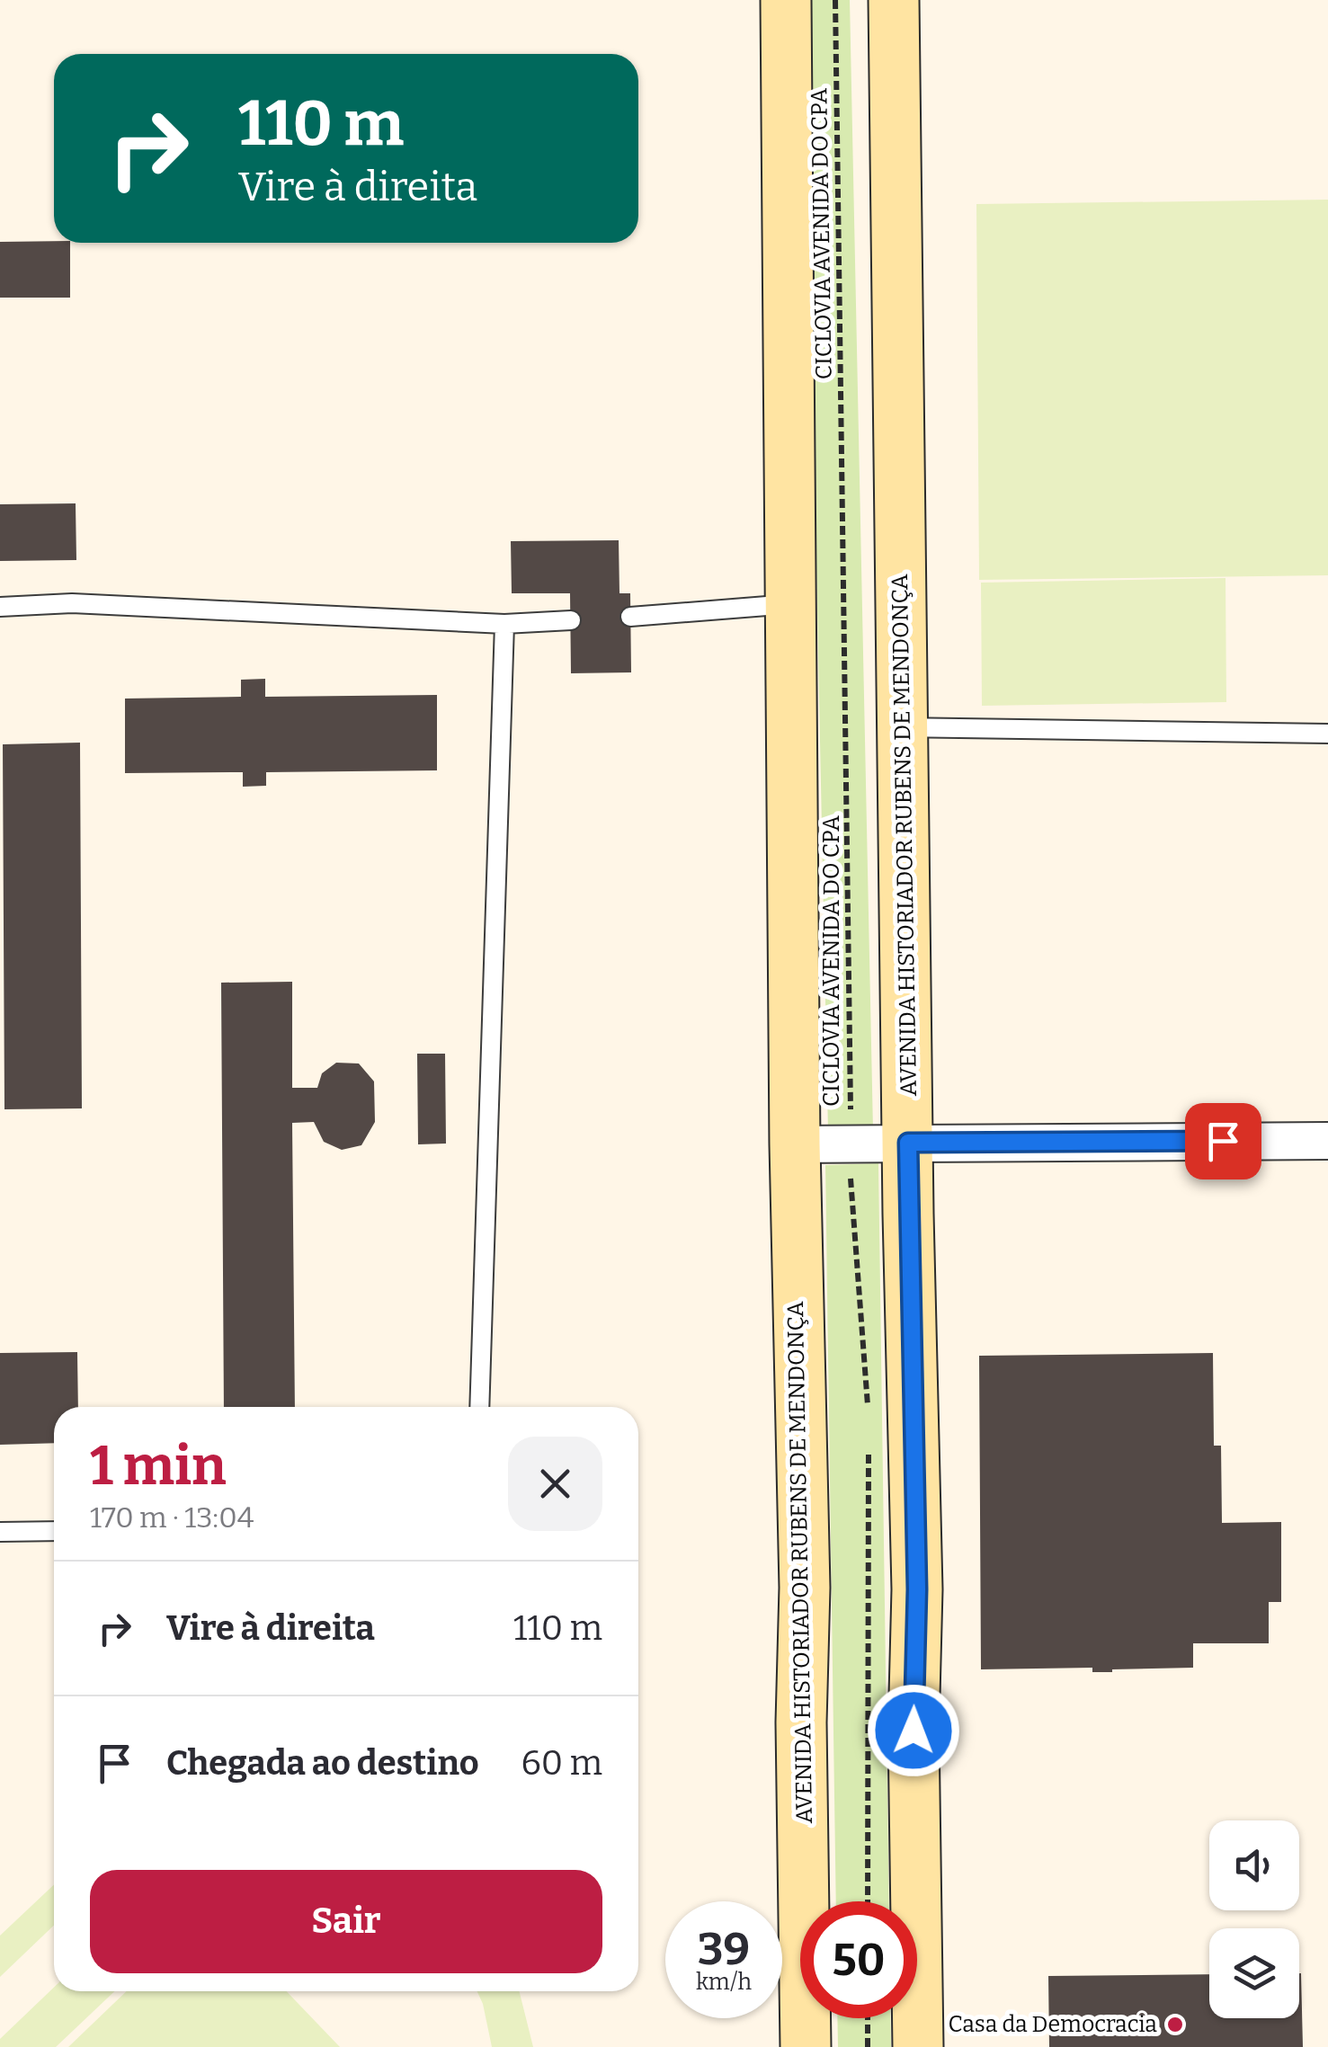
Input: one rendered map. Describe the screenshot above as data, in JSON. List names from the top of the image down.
{
  "streets": {
    "main road": ["AVENIDA HISTORIADOR RUBENS DE MENDONÇA"],
    "path": ["CICLOVIA AVENIDA DO CPA"]
  },
  "places": ["Casa da Democracia"],
  "page": {
    "turn": ["110 m", "Vire à direita"],
    "heading": ["1 min", "170 m · 13:04"],
    "list": [
      {
        "name": "Vire à direita",
        "value": "110 m"
      },
      {
        "name": "Chegada ao destino",
        "value": "60 m"
      }
    ],
    "buttons": "Sair",
    "speed": "39 km/h",
    "limit": "50"
  }
}
